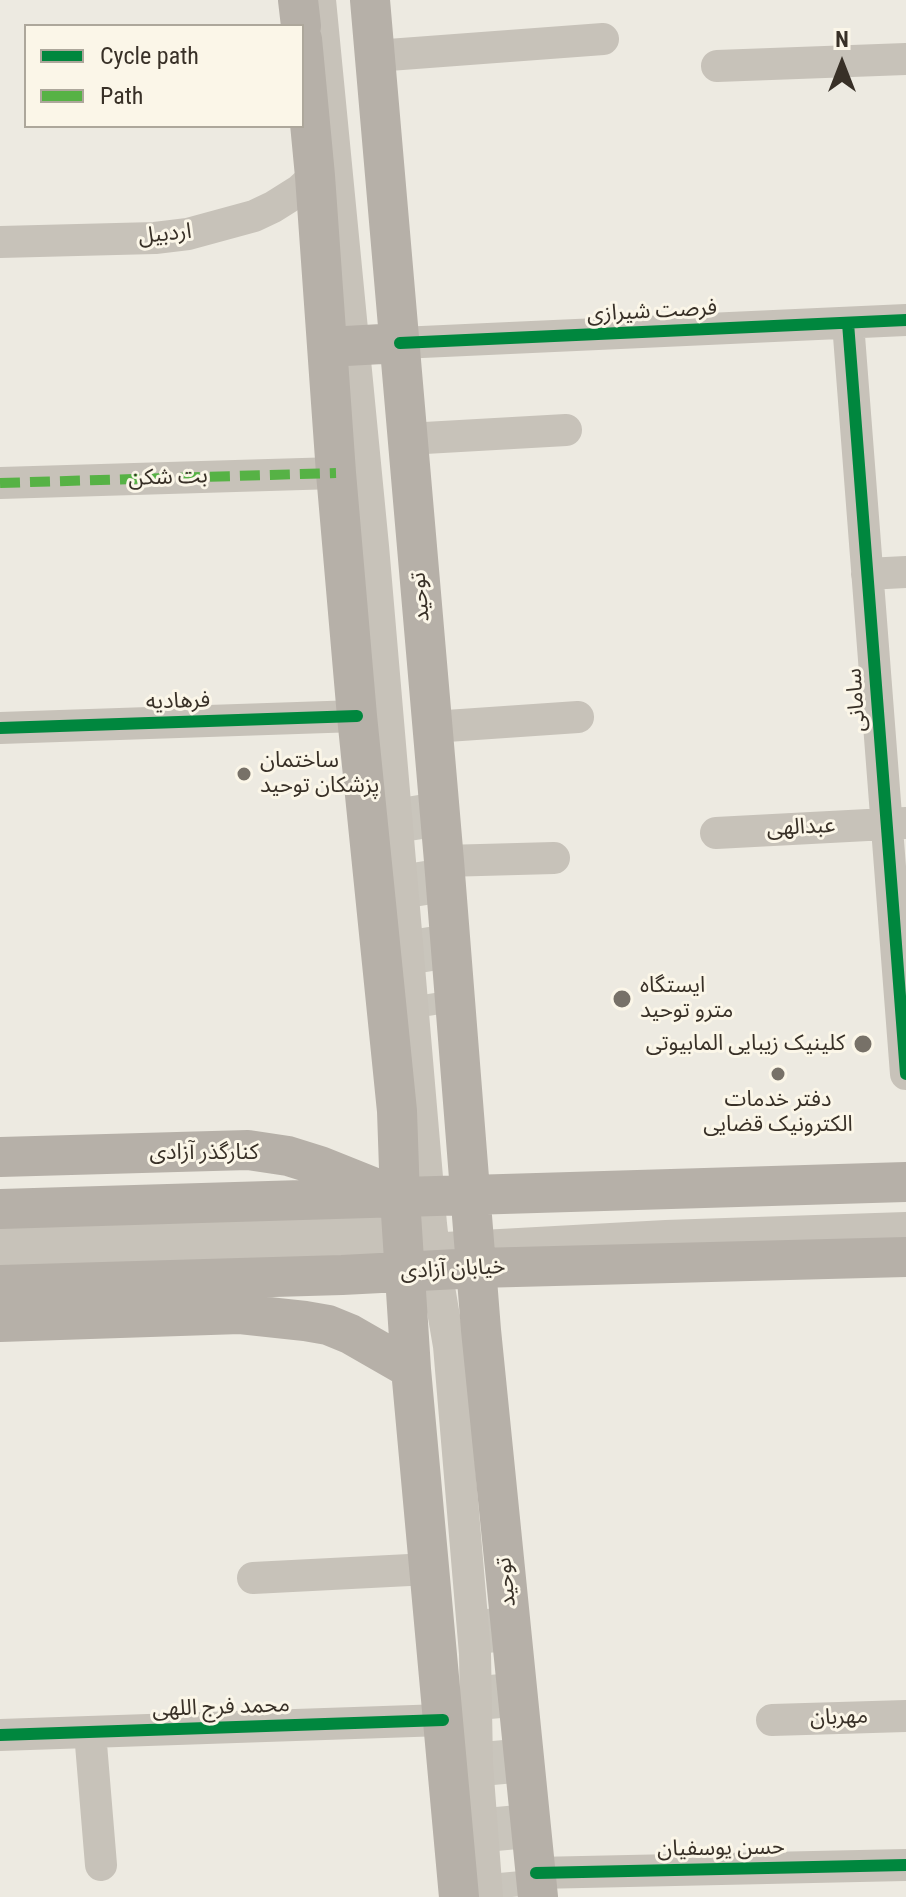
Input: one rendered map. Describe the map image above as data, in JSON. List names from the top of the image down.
{
  "streets": {
    "main road": ["توحید", "کنارگذر آزادی", "خیابان آزادی"],
    "street": [
      "اردبیل",
      "فرصت شیرازی",
      "بت شکن",
      "سامانی",
      "فرهادیه",
      "عبدالهی",
      "محمد فرج اللهی",
      "مهربان",
      "حسن یوسفیان"
    ]
  },
  "crossings": [
    ["اردبیل", "توحید"],
    ["فرصت شیرازی", "توحید"],
    ["فرصت شیرازی", "سامانی"],
    ["بت شکن", "توحید"],
    ["توحید", "فرهادیه"],
    ["توحید", "کنارگذر آزادی"],
    ["توحید", "خیابان آزادی"],
    ["توحید", "محمد فرج اللهی"],
    ["توحید", "حسن یوسفیان"],
    ["سامانی", "عبدالهی"],
    ["کنارگذر آزادی", "خیابان آزادی"]
  ],
  "places": [
    "ساختمان پزشکان توحید",
    "ایستگاه مترو توحید",
    "کلینیک زیبایی المابیوتی",
    "دفتر خدمات الکترونیک قضایی"
  ],
  "legend": ["Cycle path", "Path"],
  "north": "top"
}
